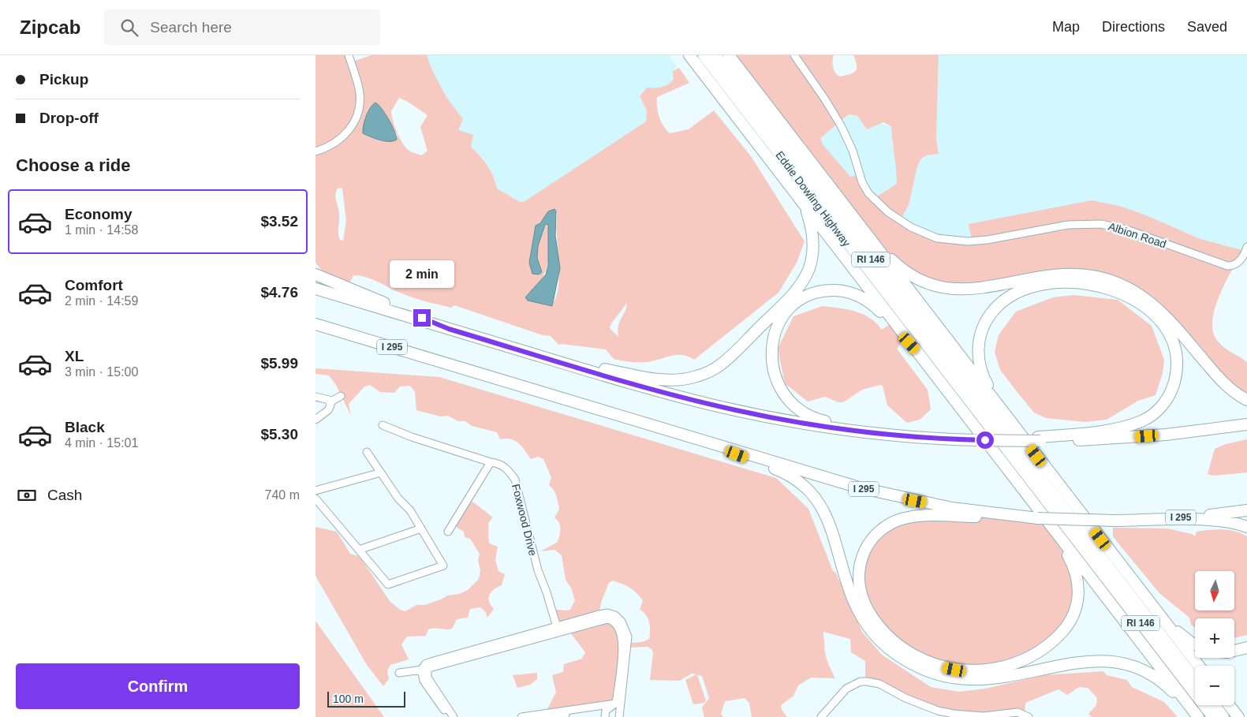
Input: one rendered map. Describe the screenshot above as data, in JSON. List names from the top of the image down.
{
  "streets": {
    "highway": ["Eddie Dowling Highway", "RI 146", "I 295"],
    "street": ["Albion Road", "Foxwood Drive"]
  },
  "scale_bar": "100 m",
  "north": "bottom",
  "page": {
    "header": "Zipcab",
    "search": "Search here",
    "nav": ["Map", "Directions", "Saved"],
    "banner": ["Pickup", "Drop-off"],
    "heading": "Choose a ride",
    "list": [
      {
        "name": "Economy",
        "note": "1 min · 14:58",
        "value": "$3.52"
      },
      {
        "name": "Comfort",
        "note": "2 min · 14:59",
        "value": "$4.76"
      },
      {
        "name": "XL",
        "note": "3 min · 15:00",
        "value": "$5.99"
      },
      {
        "name": "Black",
        "note": "4 min · 15:01",
        "value": "$5.30"
      }
    ],
    "bubble": "2 min",
    "pay": ["Cash", "740 m"],
    "map_buttons": ["+", "−"],
    "buttons": "Confirm",
    "scale": "100 m"
  }
}
